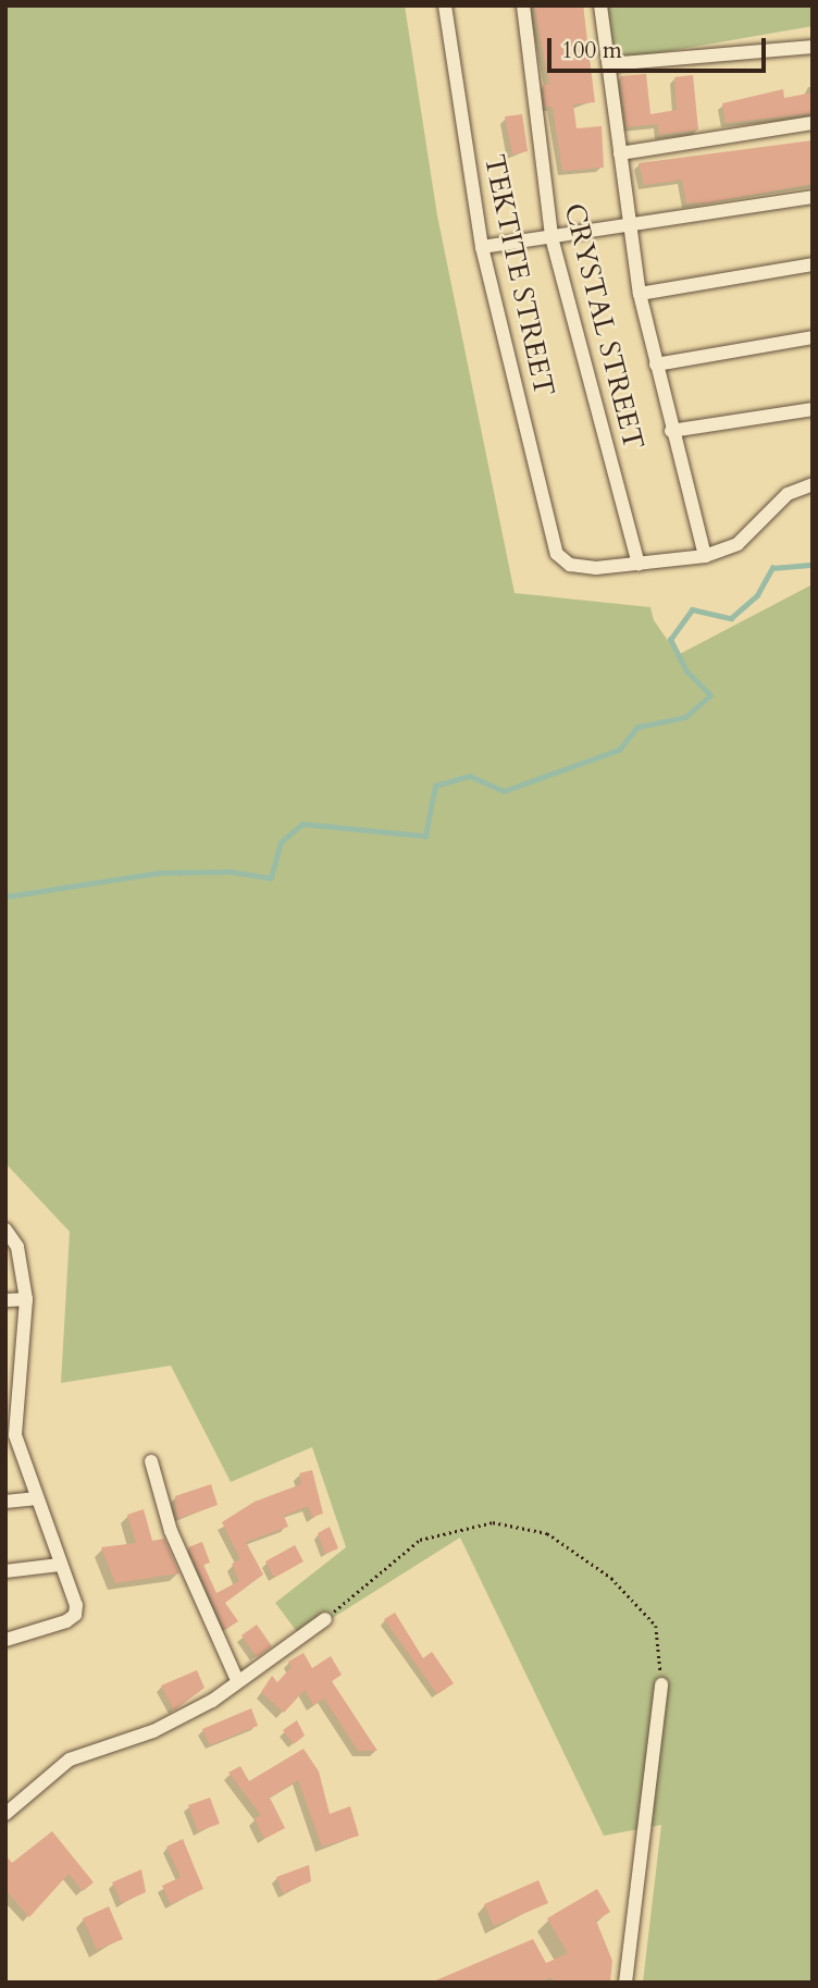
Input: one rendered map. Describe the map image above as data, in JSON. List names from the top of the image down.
{
  "streets": {
    "street": ["TEKTITE STREET", "CRYSTAL STREET"]
  },
  "crossings": [
    ["TEKTITE STREET", "CRYSTAL STREET"]
  ],
  "scale_bar": "100 m"
}
